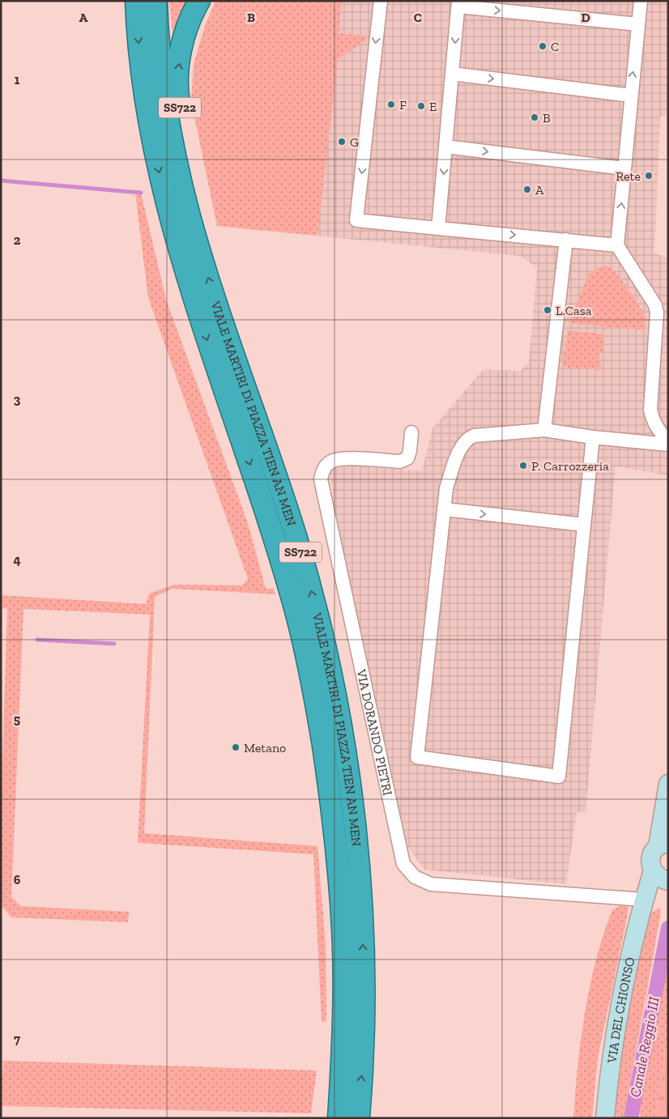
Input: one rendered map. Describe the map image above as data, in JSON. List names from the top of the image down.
{
  "streets": {
    "highway": ["SS722", "VIALE MARTIRI DI PIAZZA TIEN AN MEN"],
    "main road": ["VIA DEL CHIONSO"],
    "street": ["VIA DORANDO PIETRI"]
  },
  "crossings": [
    ["SS722", "VIALE MARTIRI DI PIAZZA TIEN AN MEN"],
    ["VIA DORANDO PIETRI", "VIA DEL CHIONSO"]
  ],
  "water": ["Canale Reggio III"],
  "places": [
    "C",
    "F",
    "E",
    "B",
    "G",
    "Rete",
    "A",
    "L.Casa",
    "P. Carrozzeria",
    "Metano"
  ],
  "grid": {
    "columns": [
      "A",
      "B",
      "C",
      "D"
    ],
    "rows": [
      "1",
      "2",
      "3",
      "4",
      "5",
      "6",
      "7"
    ]
  }
}
